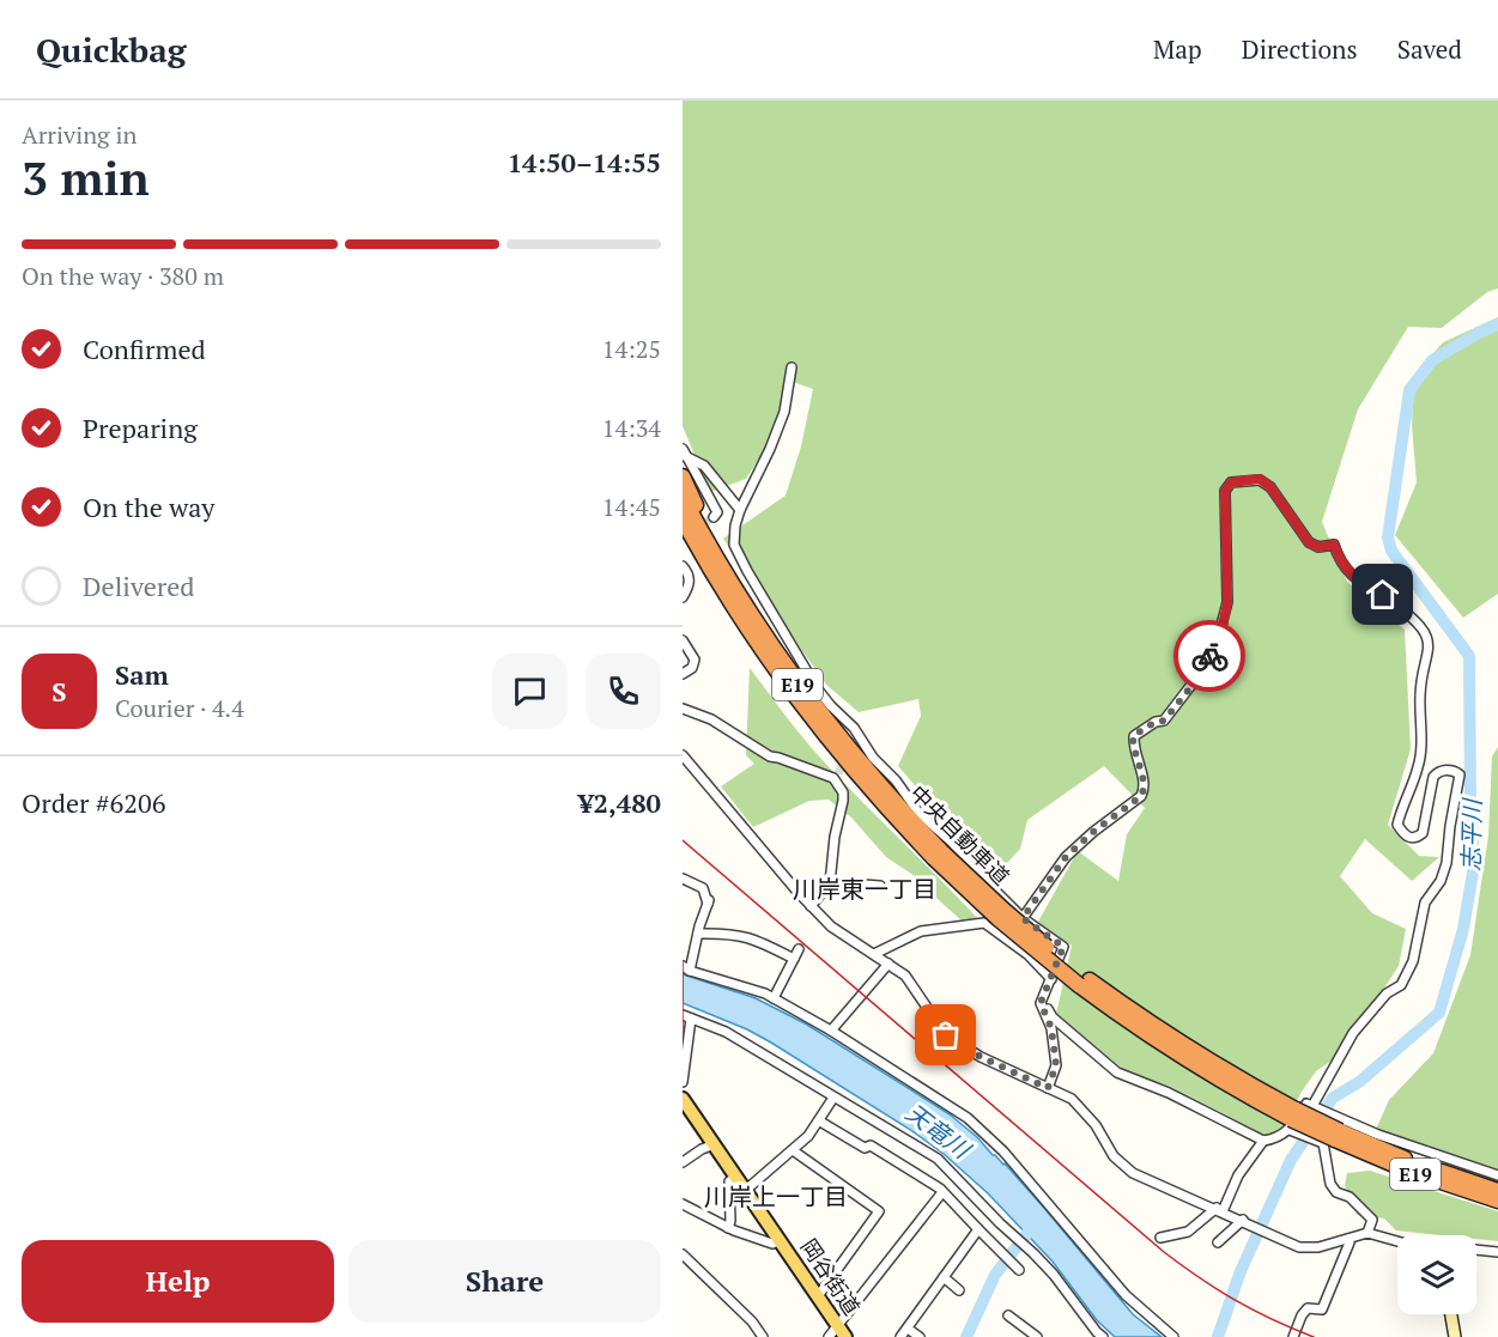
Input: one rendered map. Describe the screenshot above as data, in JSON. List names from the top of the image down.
{
  "streets": {
    "highway": ["E19", "中央自動車道"],
    "main road": ["岡谷街道"]
  },
  "districts": ["川岸東一丁目", "川岸上一丁目"],
  "water": ["志平川", "天竜川"],
  "page": {
    "header": "Quickbag",
    "nav": ["Map", "Directions", "Saved"],
    "heading": ["3 min", "Arriving in", "14:50–14:55"],
    "panel": [
      "Sam",
      "Courier · 4.4",
      "Order #6206",
      "¥2,480"
    ],
    "bar": "On the way · 380 m",
    "list": [
      ["Confirmed", "14:25"],
      ["Preparing", "14:34"],
      ["On the way", "14:45"],
      "Delivered"
    ],
    "round": "S",
    "buttons": ["Help", "Share"]
  }
}
